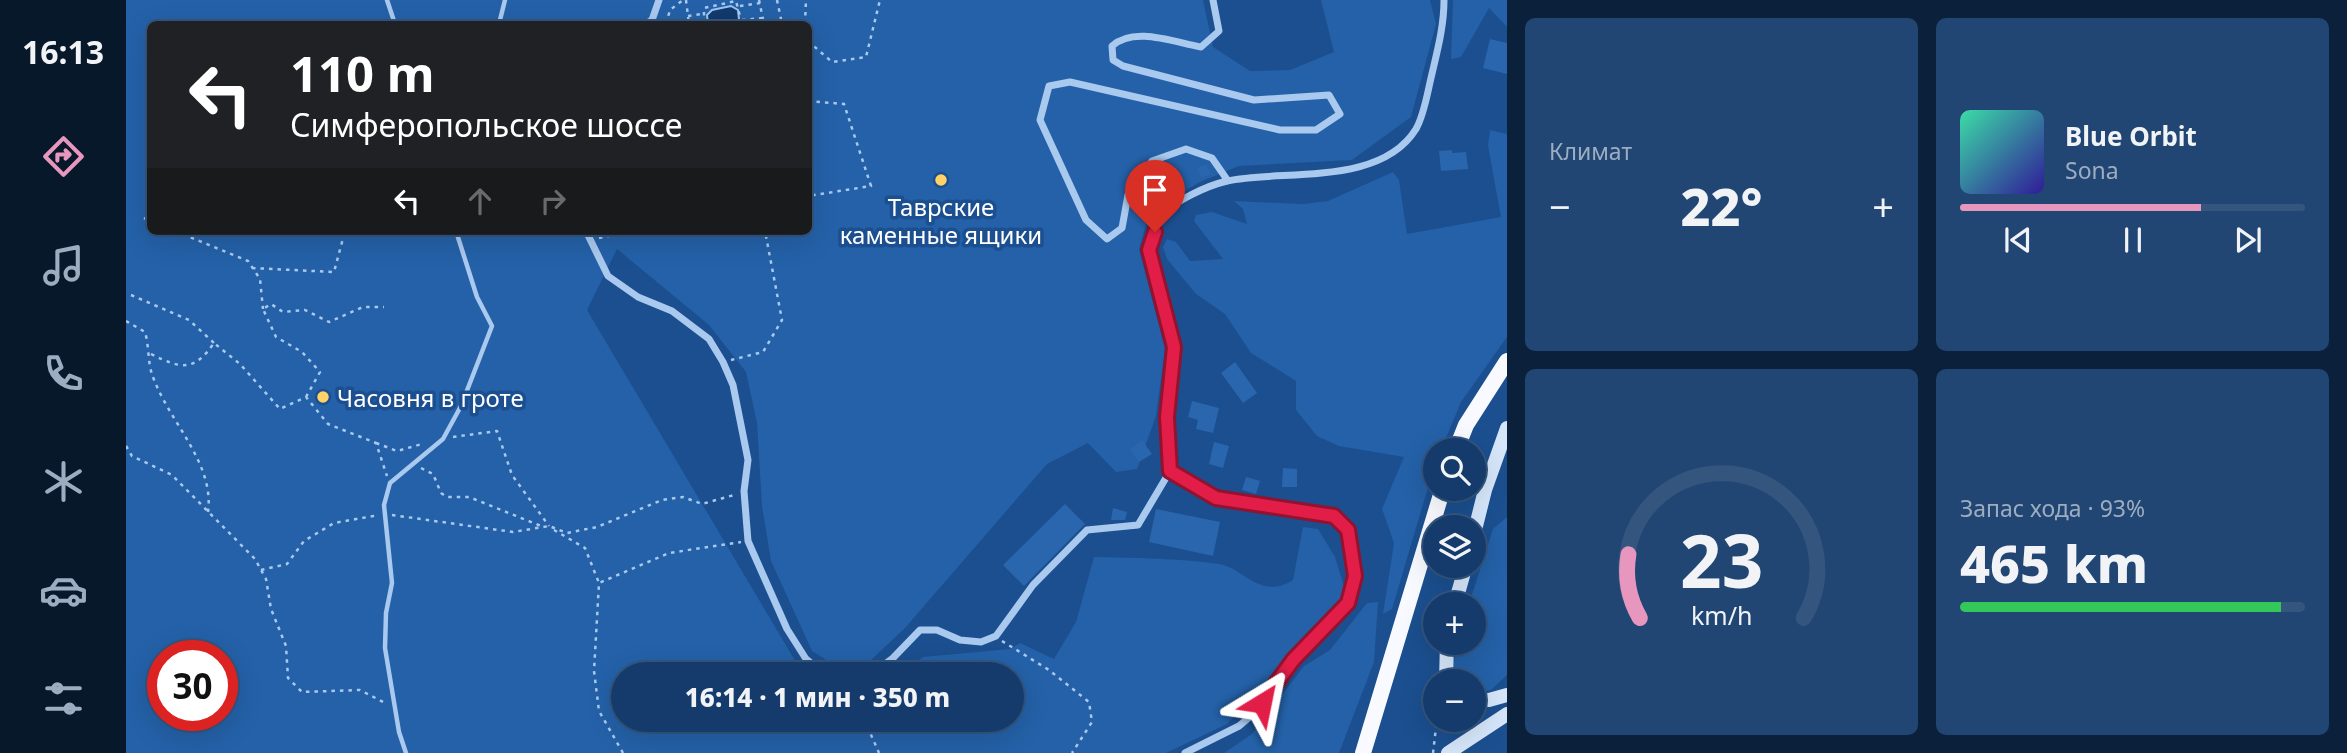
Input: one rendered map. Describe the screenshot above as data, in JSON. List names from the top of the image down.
{
  "places": ["Таврские каменные ящики", "Часовня в гроте"],
  "page": {
    "tabs": "16:13",
    "tile": [
      "Климат",
      ["Запас хода · 93%", "465 km"]
    ],
    "turn": ["110 m", "Симферопольское шоссе"],
    "song": ["Blue Orbit", "Sona"],
    "heat": ["−", "22°", "+"],
    "map_buttons": ["+", "−"],
    "limit": "30",
    "trip": "16:14 · 1 мин · 350 m",
    "gauge": ["23", "km/h"]
  }
}
